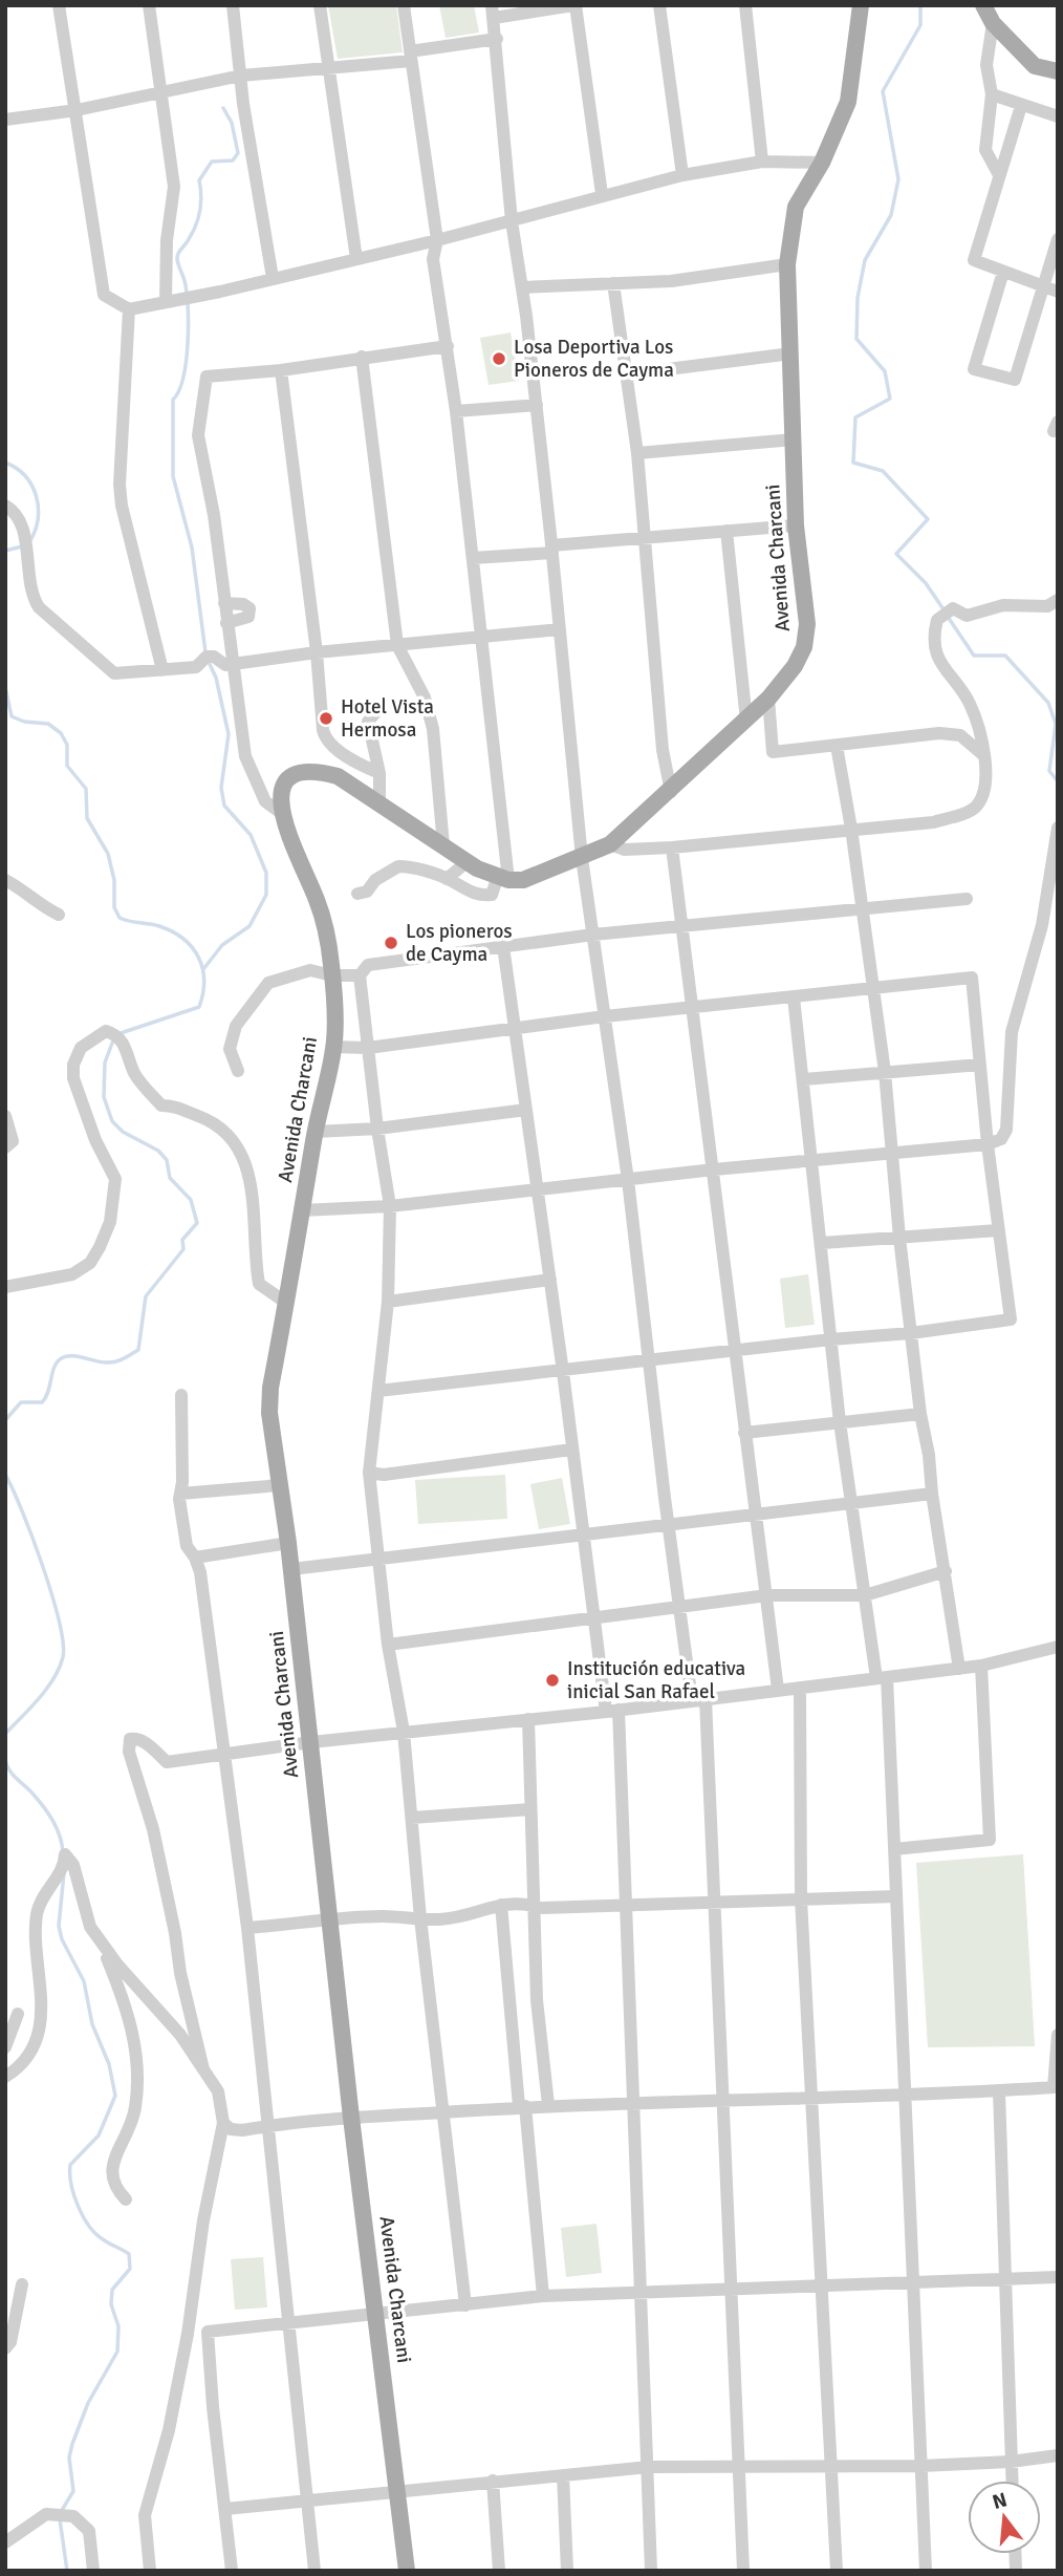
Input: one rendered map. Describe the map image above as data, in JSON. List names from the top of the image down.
{
  "streets": {
    "main road": ["Avenida Charcani"]
  },
  "places": [
    "Losa Deportiva Los Pioneros de Cayma",
    "Hotel Vista Hermosa",
    "Los pioneros de Cayma",
    "Institución educativa inicial San Rafael"
  ],
  "north": "top"
}
